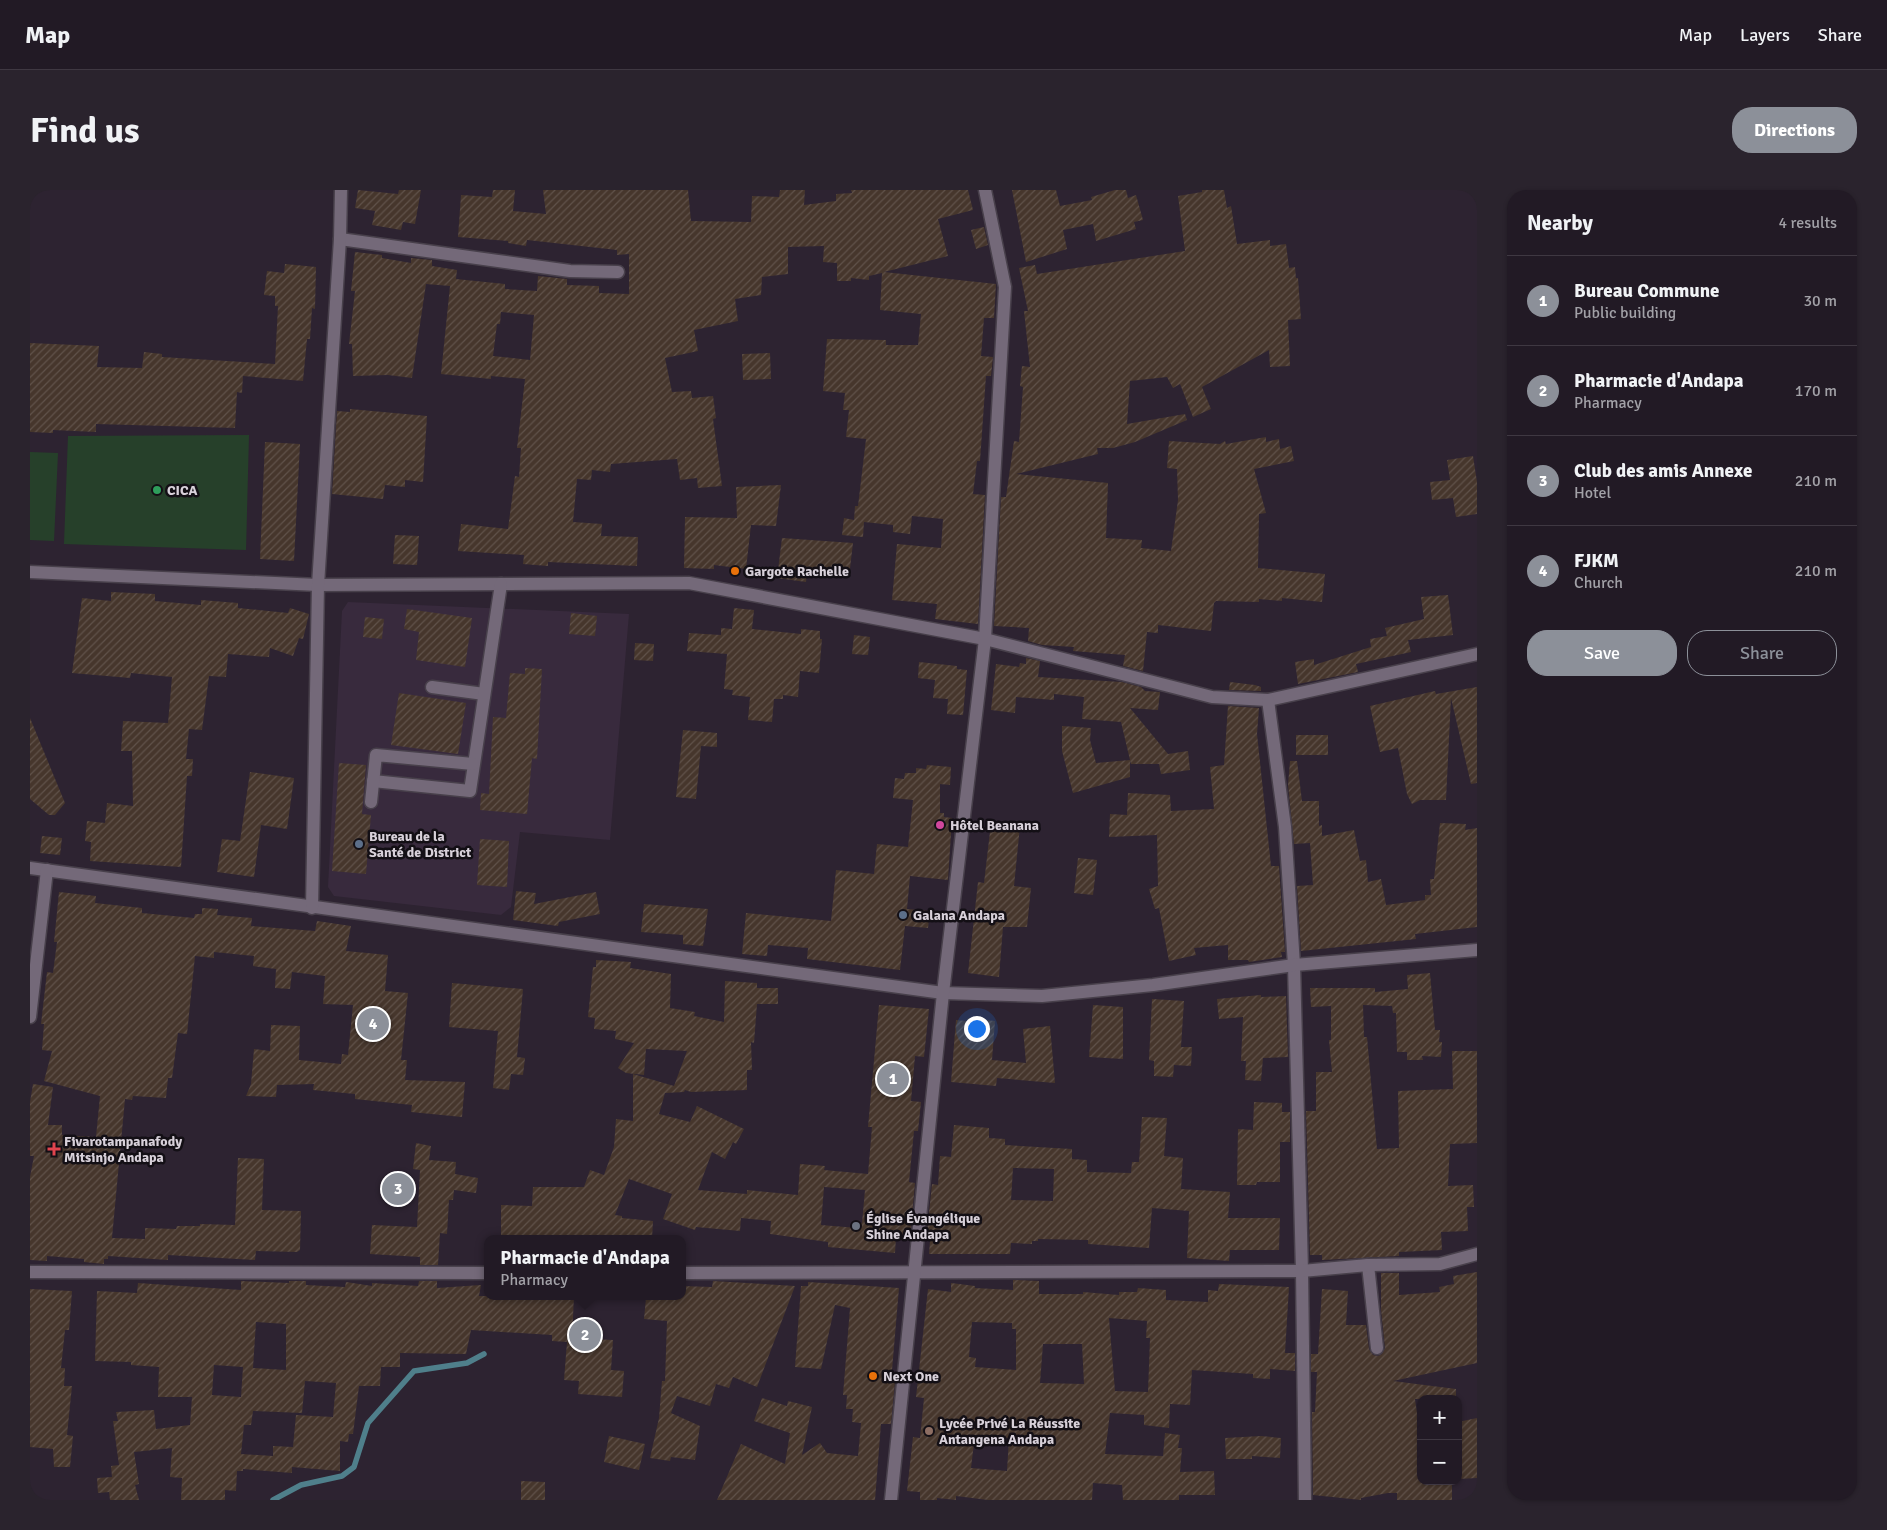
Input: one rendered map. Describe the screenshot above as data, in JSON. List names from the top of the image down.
{
  "places": {
    "other": [
      "CICA",
      "Gargote Rachelle",
      "Hôtel Beanana",
      "Bureau de la Santé de District",
      "Galana Andapa",
      "Église Évangélique Shine Andapa",
      "Next One",
      "Lycée Privé La Réussite Antangena Andapa"
    ],
    "health": ["Fivarotampanafody Mitsinjo Andapa"]
  },
  "page": {
    "header": "Map",
    "nav": ["Map", "Layers", "Share"],
    "buttons": [
      "Directions",
      ["Save", "Share"]
    ],
    "title": "Find us",
    "heading": ["Nearby", "4 results"],
    "list": [
      {
        "mark": "1",
        "name": "Bureau Commune",
        "note": "Public building",
        "value": "30 m"
      },
      {
        "mark": "2",
        "name": "Pharmacie d'Andapa",
        "note": "Pharmacy",
        "value": "170 m"
      },
      {
        "mark": "3",
        "name": "Club des amis Annexe",
        "note": "Hotel",
        "value": "210 m"
      },
      {
        "mark": "4",
        "name": "FJKM",
        "note": "Church",
        "value": "210 m"
      }
    ],
    "pins": [
      "4",
      "1",
      "3",
      "2"
    ],
    "popup": ["Pharmacie d'Andapa", "Pharmacy"],
    "map_buttons": ["+", "−"]
  }
}
